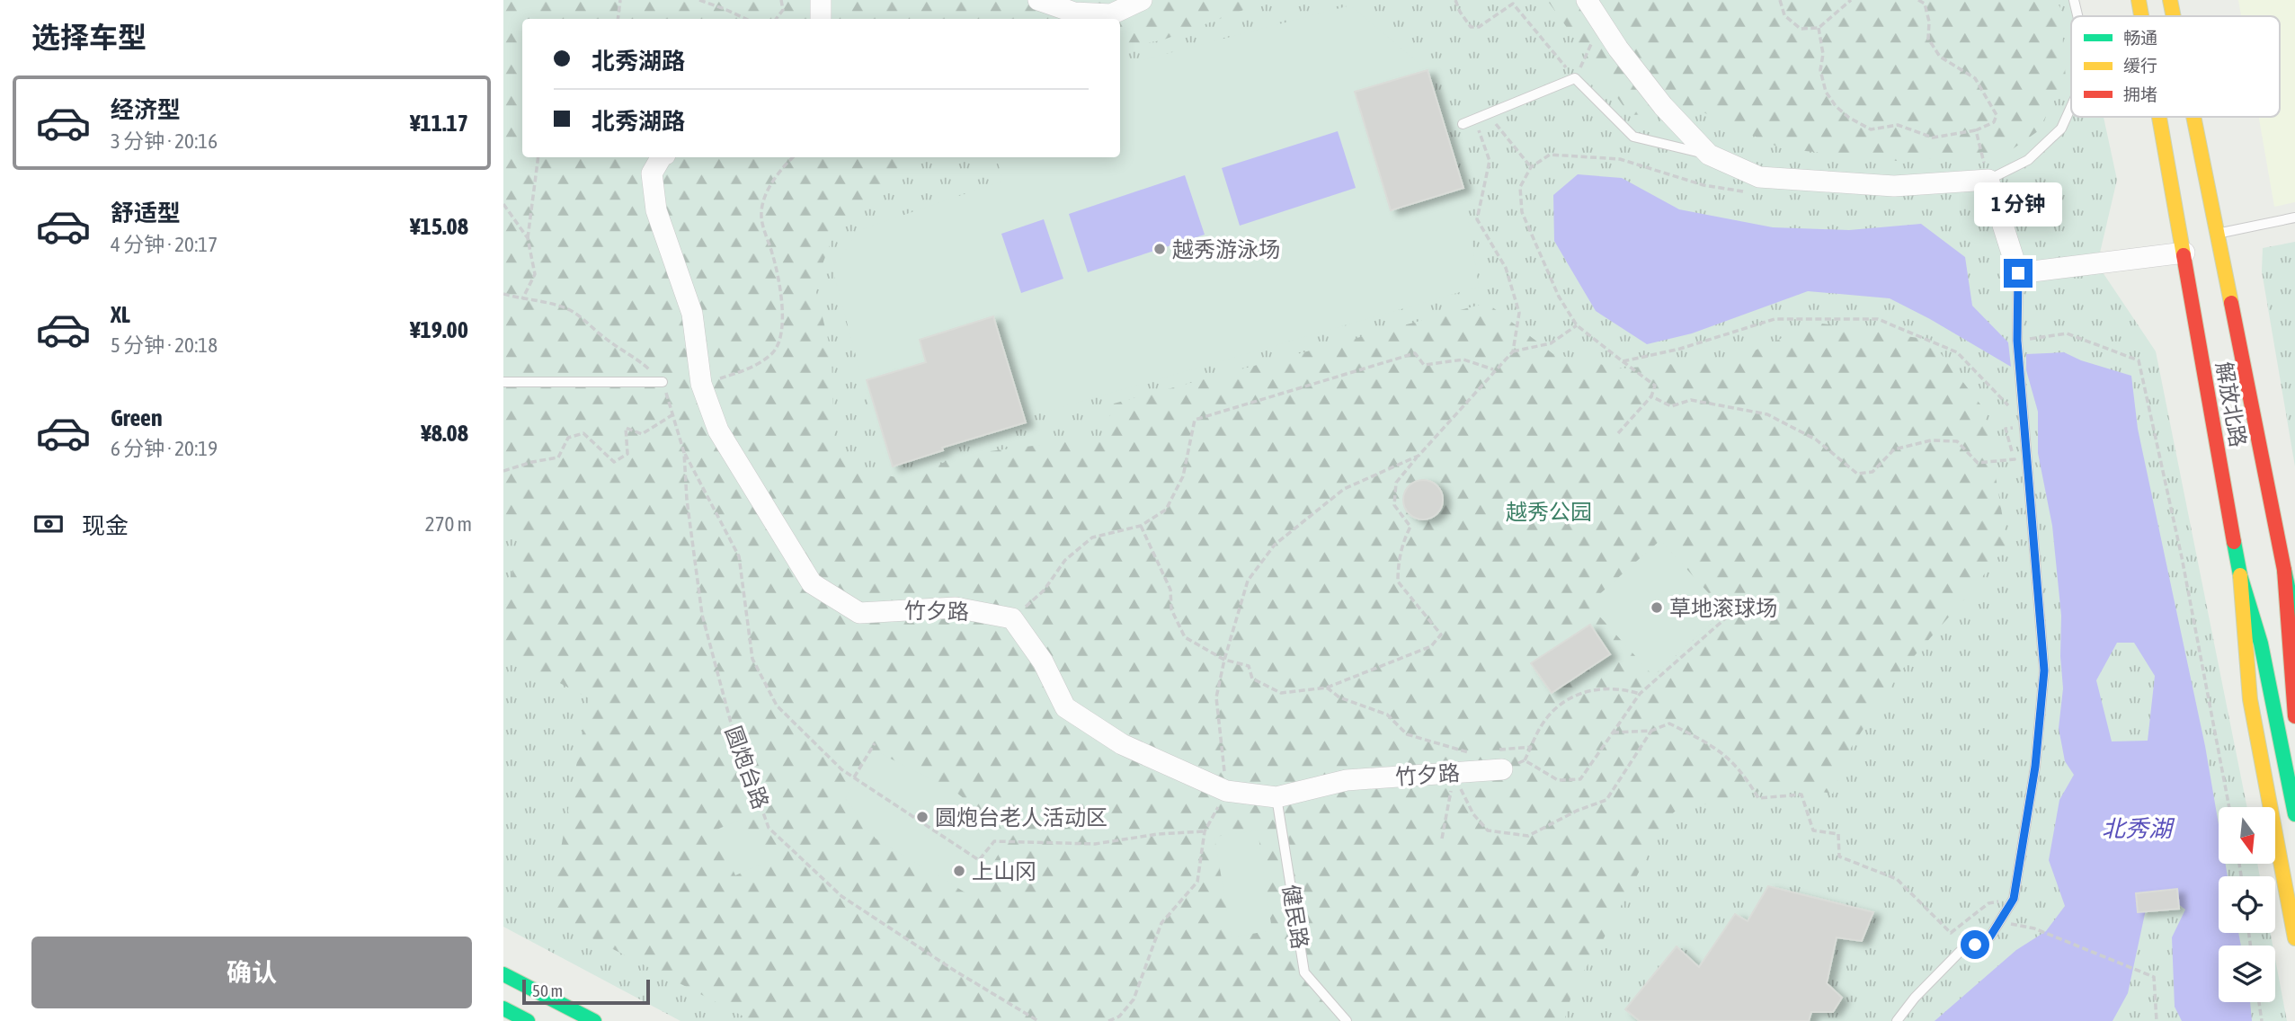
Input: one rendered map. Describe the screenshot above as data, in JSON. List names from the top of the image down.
{
  "streets": {
    "main road": ["解放北路"],
    "street": ["竹夕路"],
    "lane": ["健民路"],
    "path": ["圆炮台路"]
  },
  "crossings": [
    ["竹夕路", "健民路"]
  ],
  "water": ["北秀湖"],
  "parks": ["越秀公园"],
  "places": [
    "越秀游泳场",
    "草地滚球场",
    "圆炮台老人活动区",
    "上山冈"
  ],
  "legend": ["畅通", "缓行", "拥堵"],
  "scale_bar": "50 m",
  "north": "bottom",
  "page": {
    "heading": "选择车型",
    "banner": ["北秀湖路", "北秀湖路"],
    "list": [
      {
        "name": "经济型",
        "note": "3 分钟 · 20:16",
        "value": "¥11.17"
      },
      {
        "name": "舒适型",
        "note": "4 分钟 · 20:17",
        "value": "¥15.08"
      },
      {
        "name": "XL",
        "note": "5 分钟 · 20:18",
        "value": "¥19.00"
      },
      {
        "name": "Green",
        "note": "6 分钟 · 20:19",
        "value": "¥8.08"
      }
    ],
    "bubble": "1 分钟",
    "pay": ["现金", "270 m"],
    "buttons": "确认",
    "scale": "50 m"
  }
}
